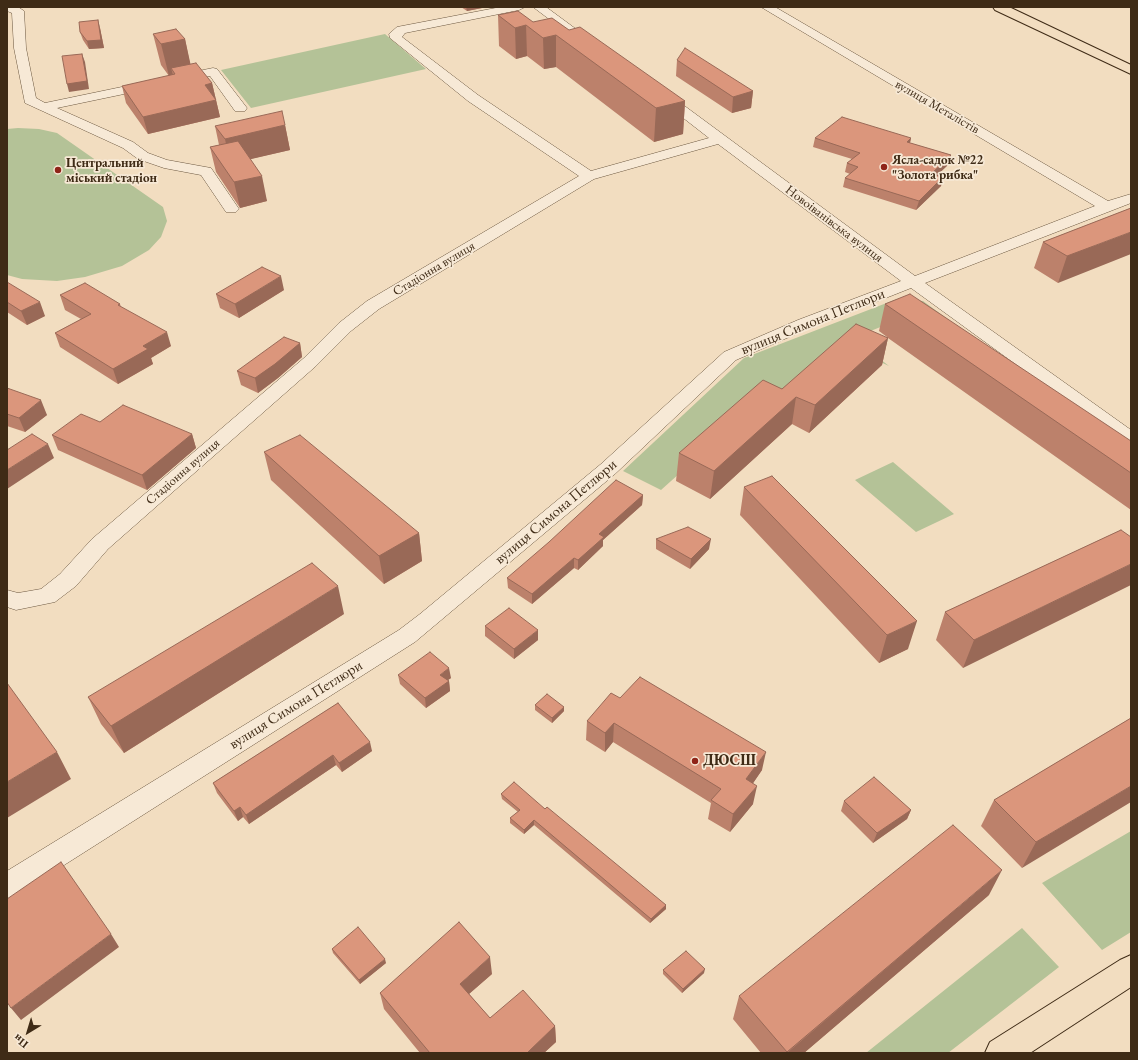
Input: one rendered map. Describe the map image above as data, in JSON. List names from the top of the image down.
{
  "streets": {
    "street": [
      "вулиця Металістів",
      "Новоіванівська вулиця",
      "Стадіонна вулиця",
      "вулиця Симона Петлюри"
    ]
  },
  "crossings": [
    ["вулиця Металістів", "вулиця Симона Петлюри"],
    ["Новоіванівська вулиця", "Стадіонна вулиця"],
    ["Новоіванівська вулиця", "вулиця Симона Петлюри"]
  ],
  "places": ["Ясла-садок №22 \"Золота рибка\"", "Центральний міський стадіон", "ДЮСШ"],
  "north": "bottom left"
}
